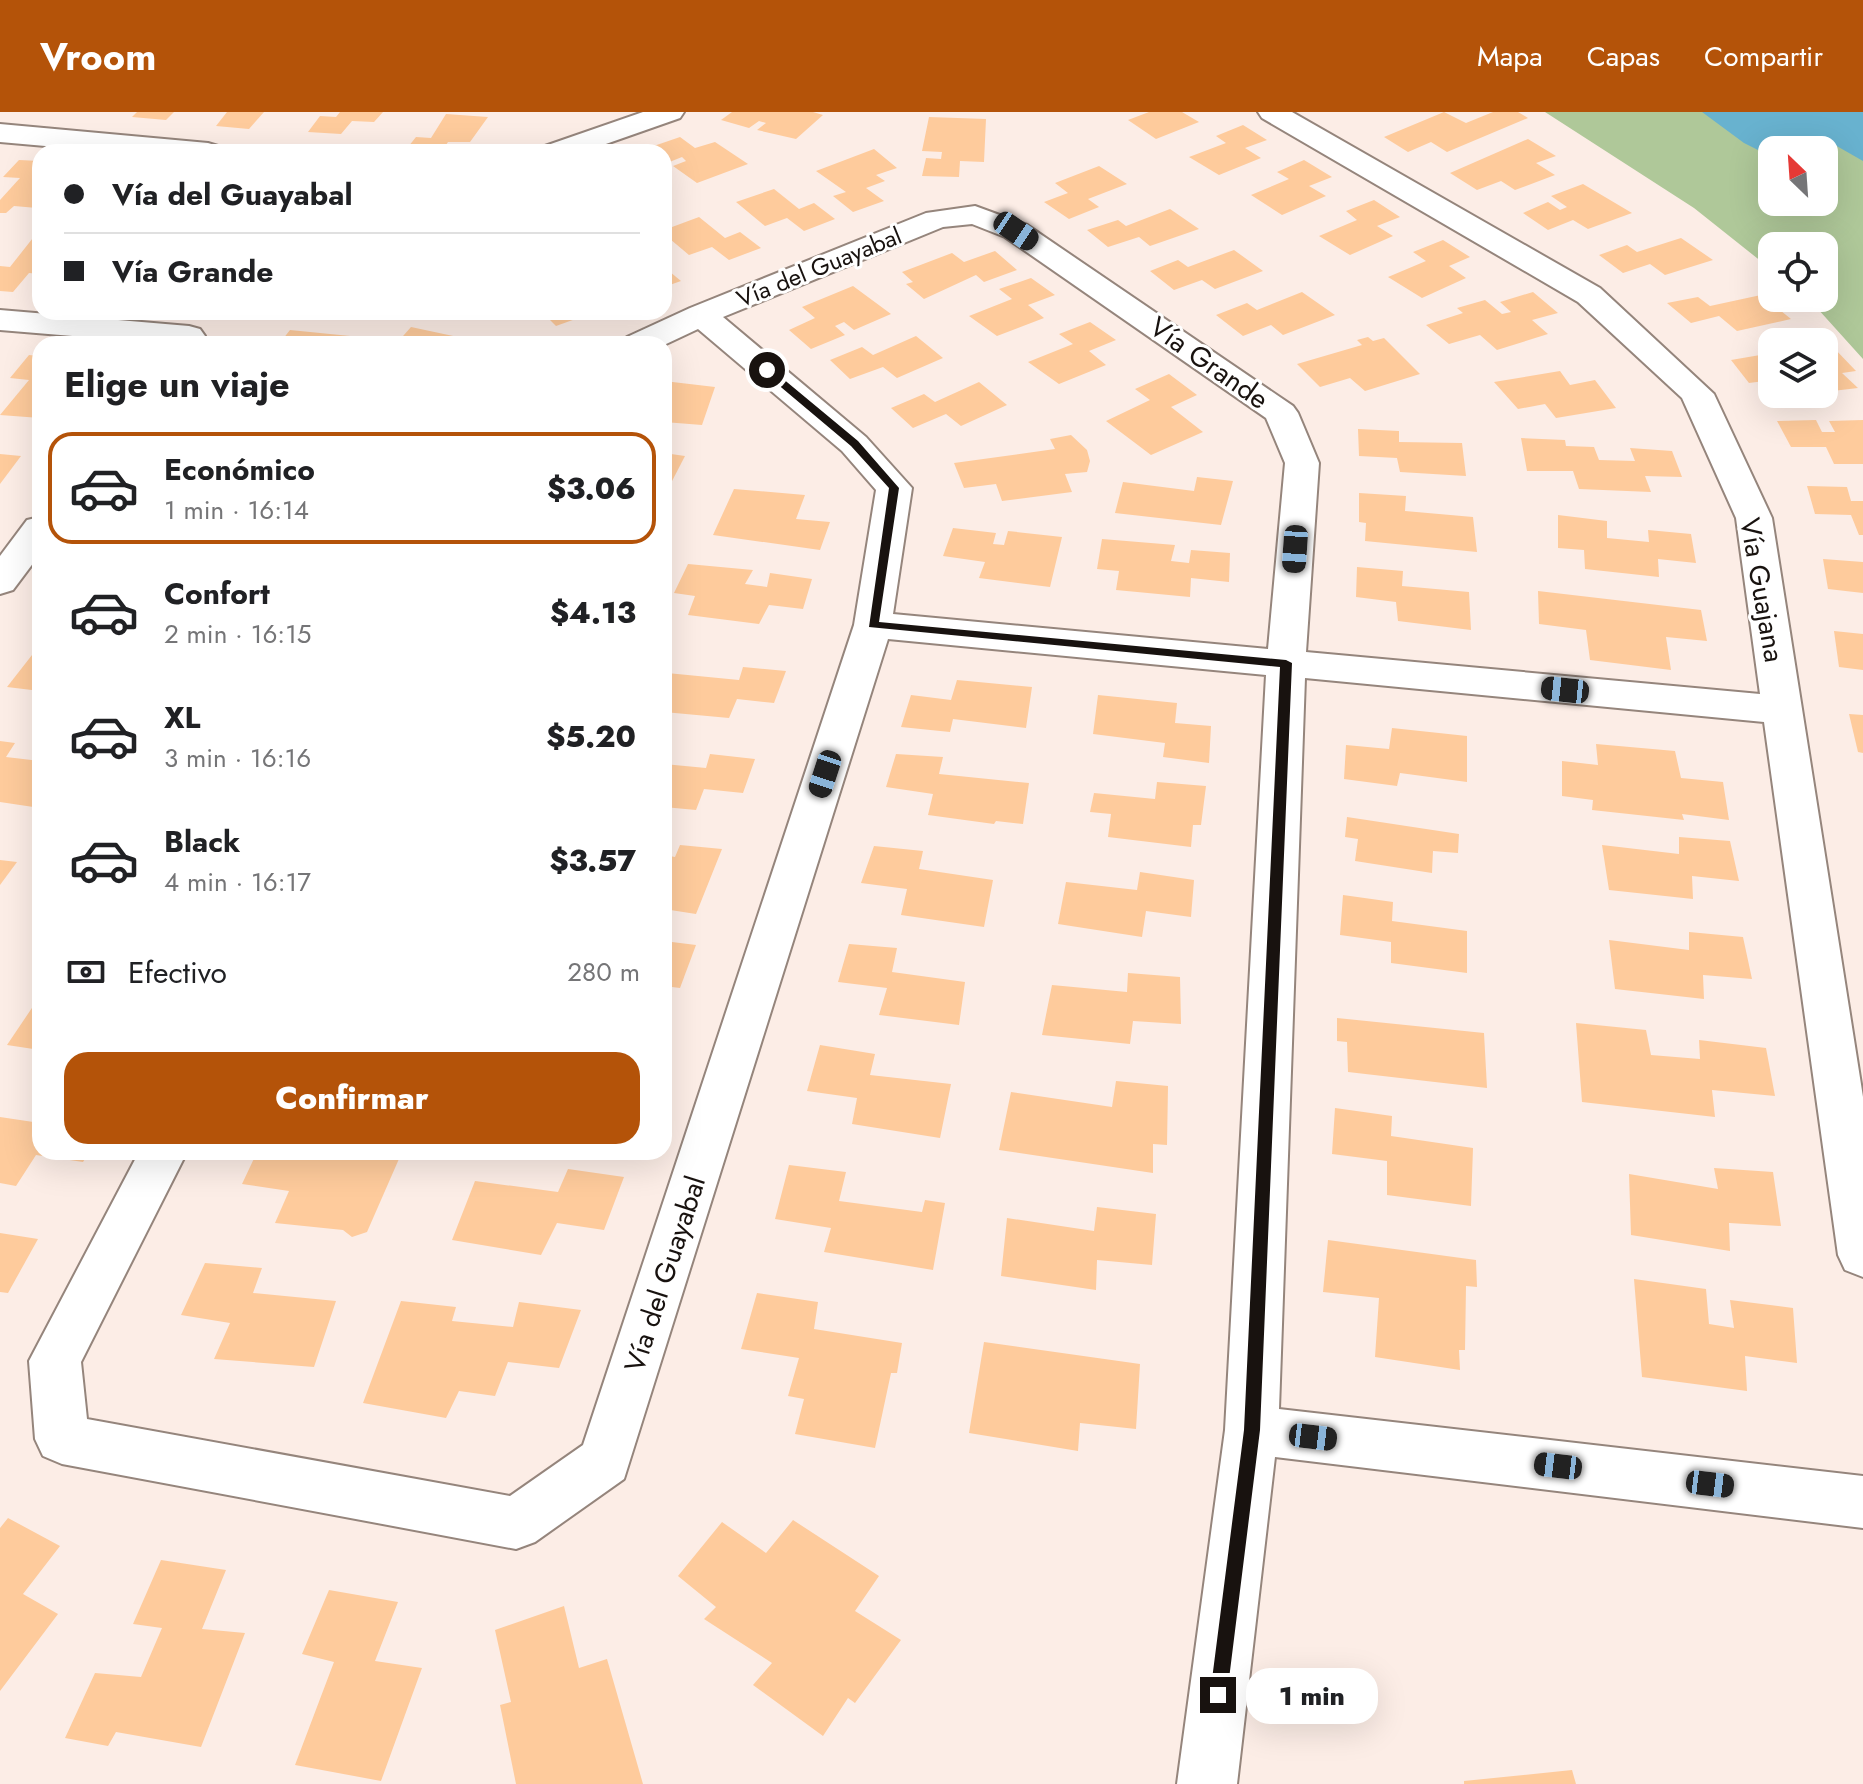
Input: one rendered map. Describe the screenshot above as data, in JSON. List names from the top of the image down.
{
  "streets": {
    "street": ["Vía del Guayabal", "Vía Grande", "Vía Guajana"]
  },
  "crossings": [
    ["Vía del Guayabal", "Vía Grande"]
  ],
  "north": "top left",
  "page": {
    "header": "Vroom",
    "nav": ["Mapa", "Capas", "Compartir"],
    "banner": ["Vía del Guayabal", "Vía Grande"],
    "heading": "Elige un viaje",
    "list": [
      {
        "name": "Económico",
        "note": "1 min · 16:14",
        "value": "$3.06"
      },
      {
        "name": "Confort",
        "note": "2 min · 16:15",
        "value": "$4.13"
      },
      {
        "name": "XL",
        "note": "3 min · 16:16",
        "value": "$5.20"
      },
      {
        "name": "Black",
        "note": "4 min · 16:17",
        "value": "$3.57"
      }
    ],
    "pay": ["Efectivo", "280 m"],
    "buttons": "Confirmar",
    "bubble": "1 min"
  }
}
